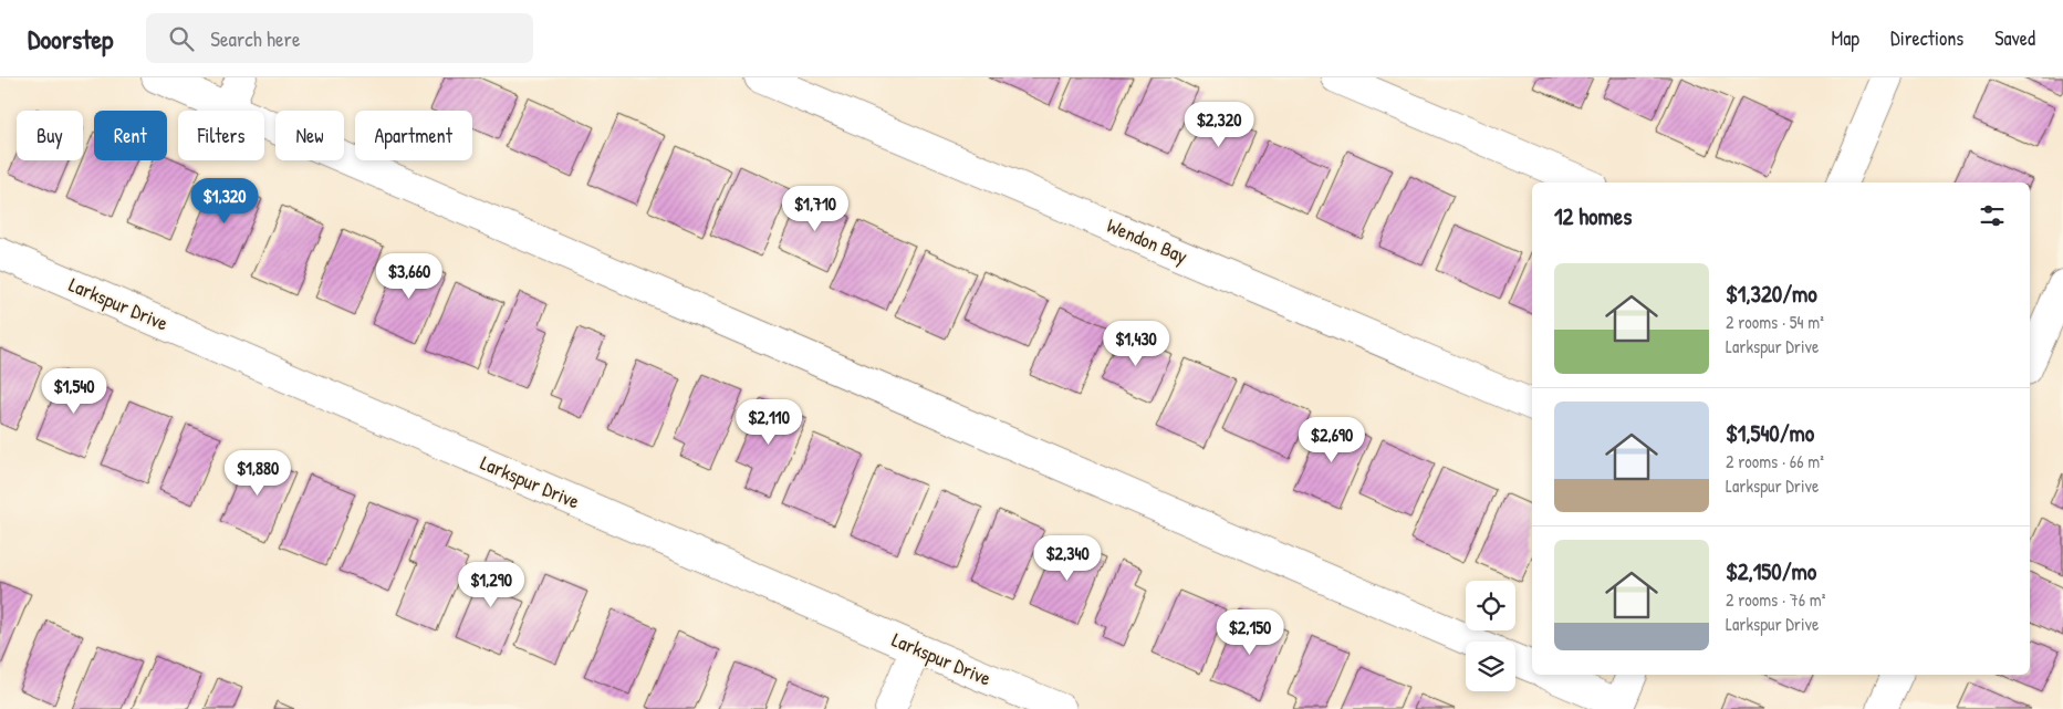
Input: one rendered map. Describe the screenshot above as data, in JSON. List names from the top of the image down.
{
  "streets": {
    "street": ["Wendon Bay", "Larkspur Drive"]
  },
  "page": {
    "header": "Doorstep",
    "search": "Search here",
    "nav": ["Map", "Directions", "Saved"],
    "price": [
      "$2,320",
      "$1,320",
      "$1,710",
      "$3,660",
      "$1,430",
      "$1,540",
      "$2,110",
      "$2,690",
      "$1,880",
      "$2,340",
      "$1,290",
      "$2,150"
    ],
    "chip": [
      "Buy",
      "Rent",
      "Filters",
      "New",
      "Apartment"
    ],
    "heading": "12 homes",
    "list": [
      {
        "name": "$1,320/mo",
        "note": "2 rooms · 54 m² · Larkspur Drive"
      },
      {
        "name": "$1,540/mo",
        "note": "2 rooms · 66 m² · Larkspur Drive"
      },
      {
        "name": "$2,150/mo",
        "note": "2 rooms · 76 m² · Larkspur Drive"
      }
    ]
  }
}
